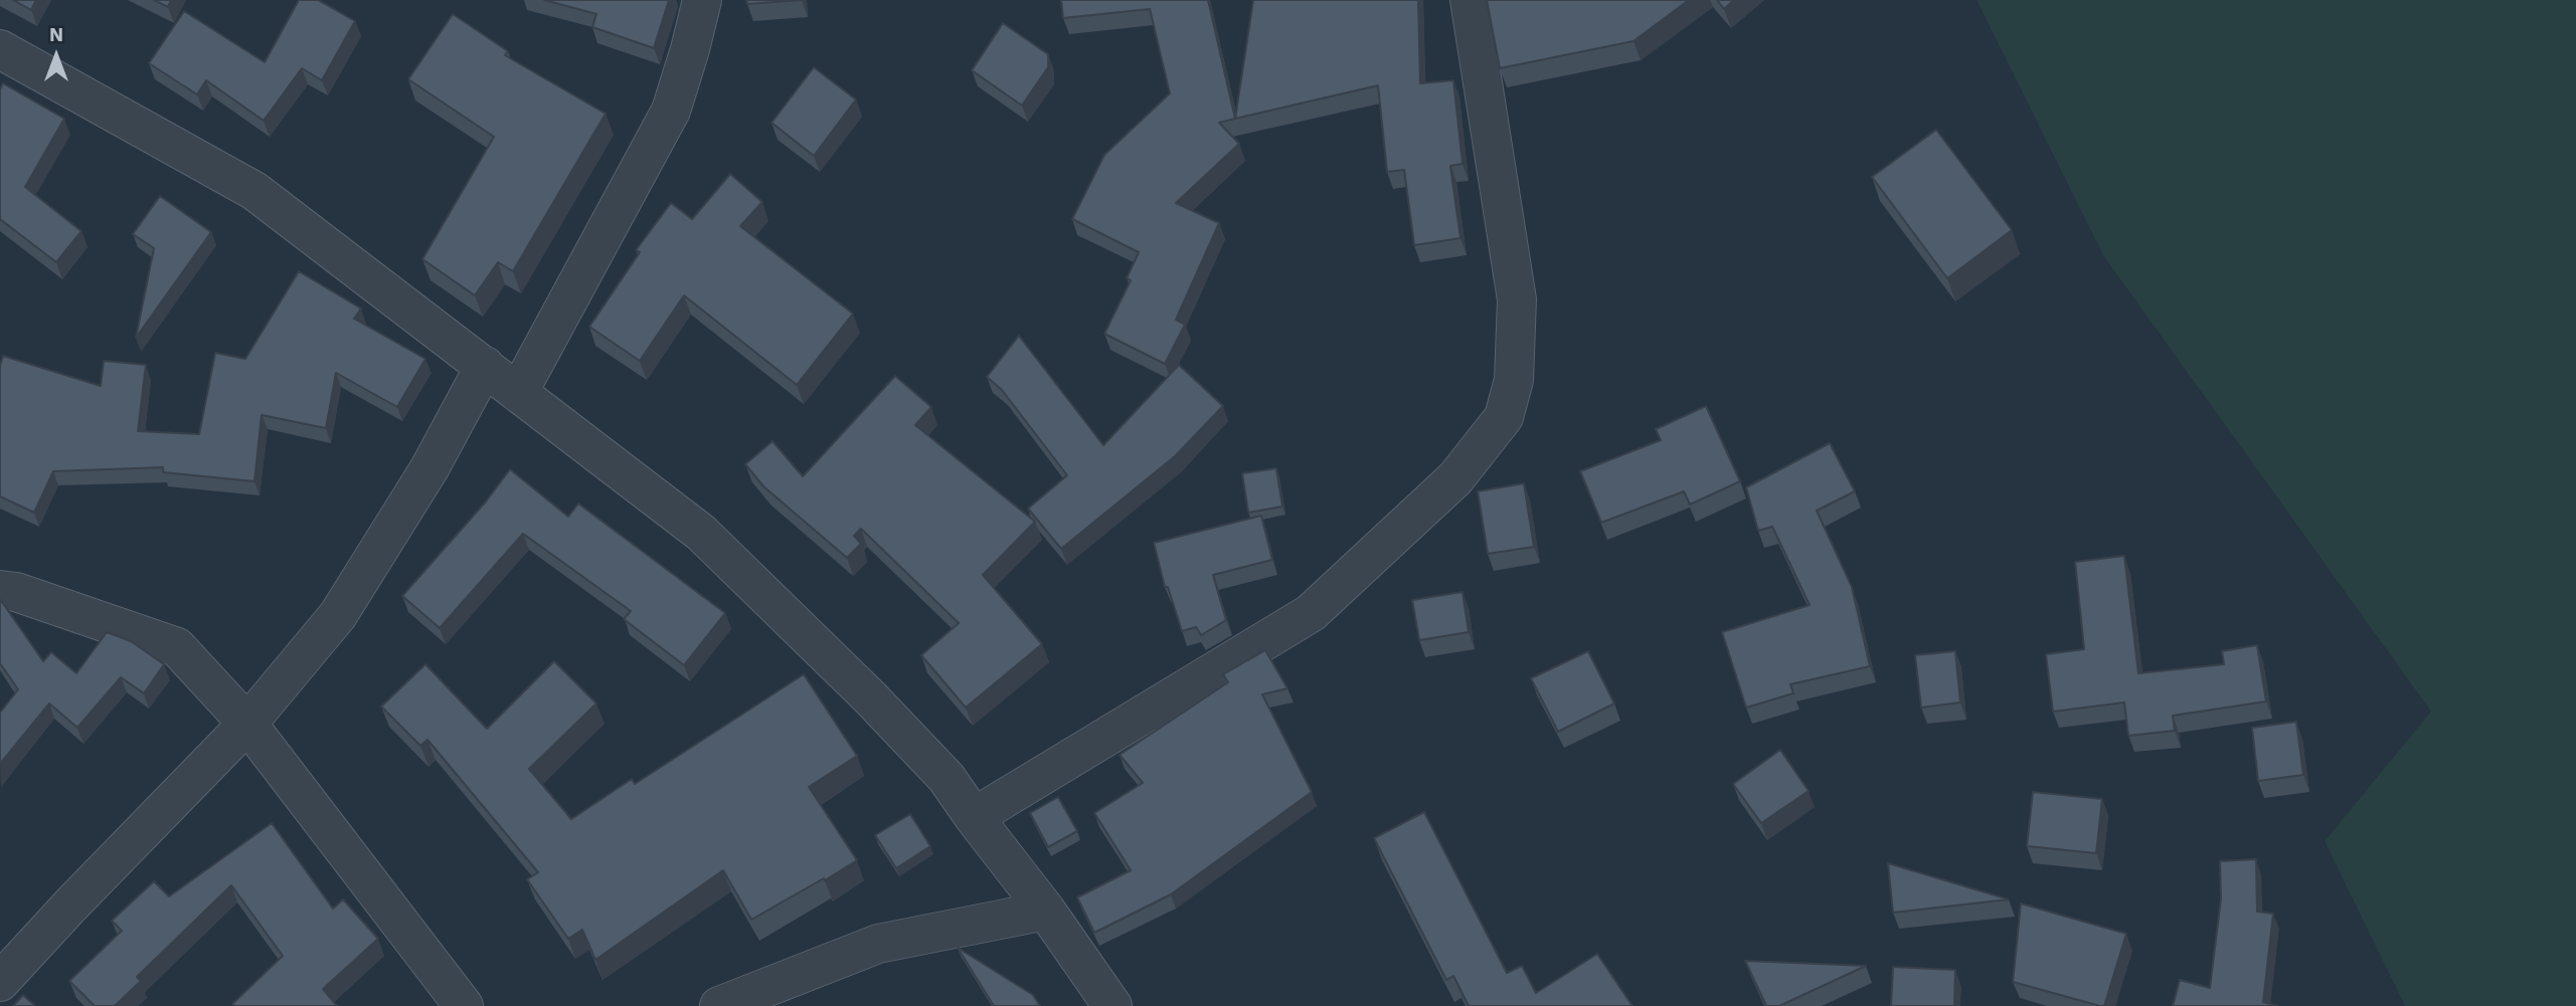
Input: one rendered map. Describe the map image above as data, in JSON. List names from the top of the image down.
{
  "north": "top"
}
